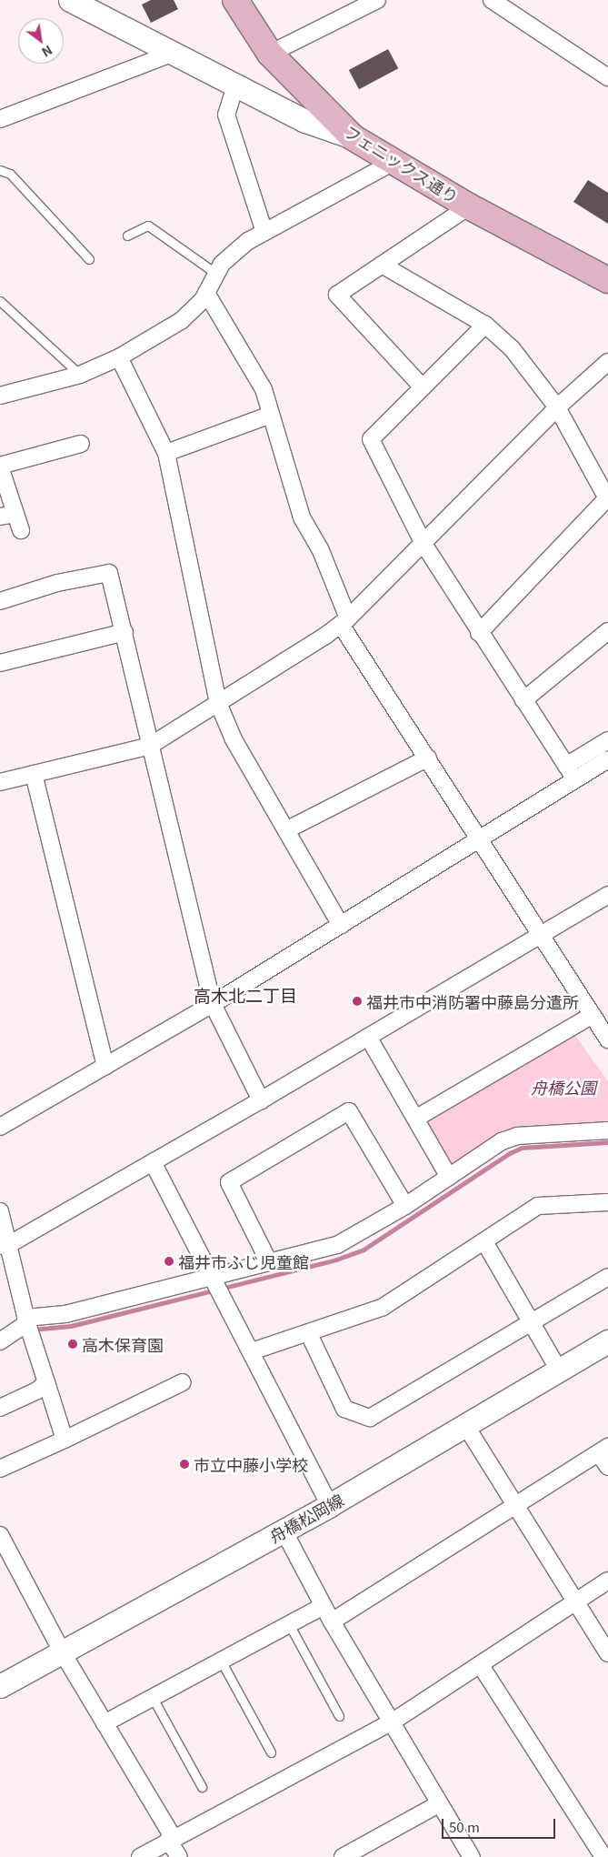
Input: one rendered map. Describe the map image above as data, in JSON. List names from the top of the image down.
{
  "streets": {
    "main road": ["フェニックス通り", "舟橋松岡線"]
  },
  "districts": ["高木北二丁目"],
  "parks": ["舟橋公園"],
  "places": [
    "福井市中消防署中藤島分遣所",
    "福井市ふじ児童館",
    "高木保育園",
    "市立中藤小学校"
  ],
  "scale_bar": "50 m",
  "north": "bottom right"
}
